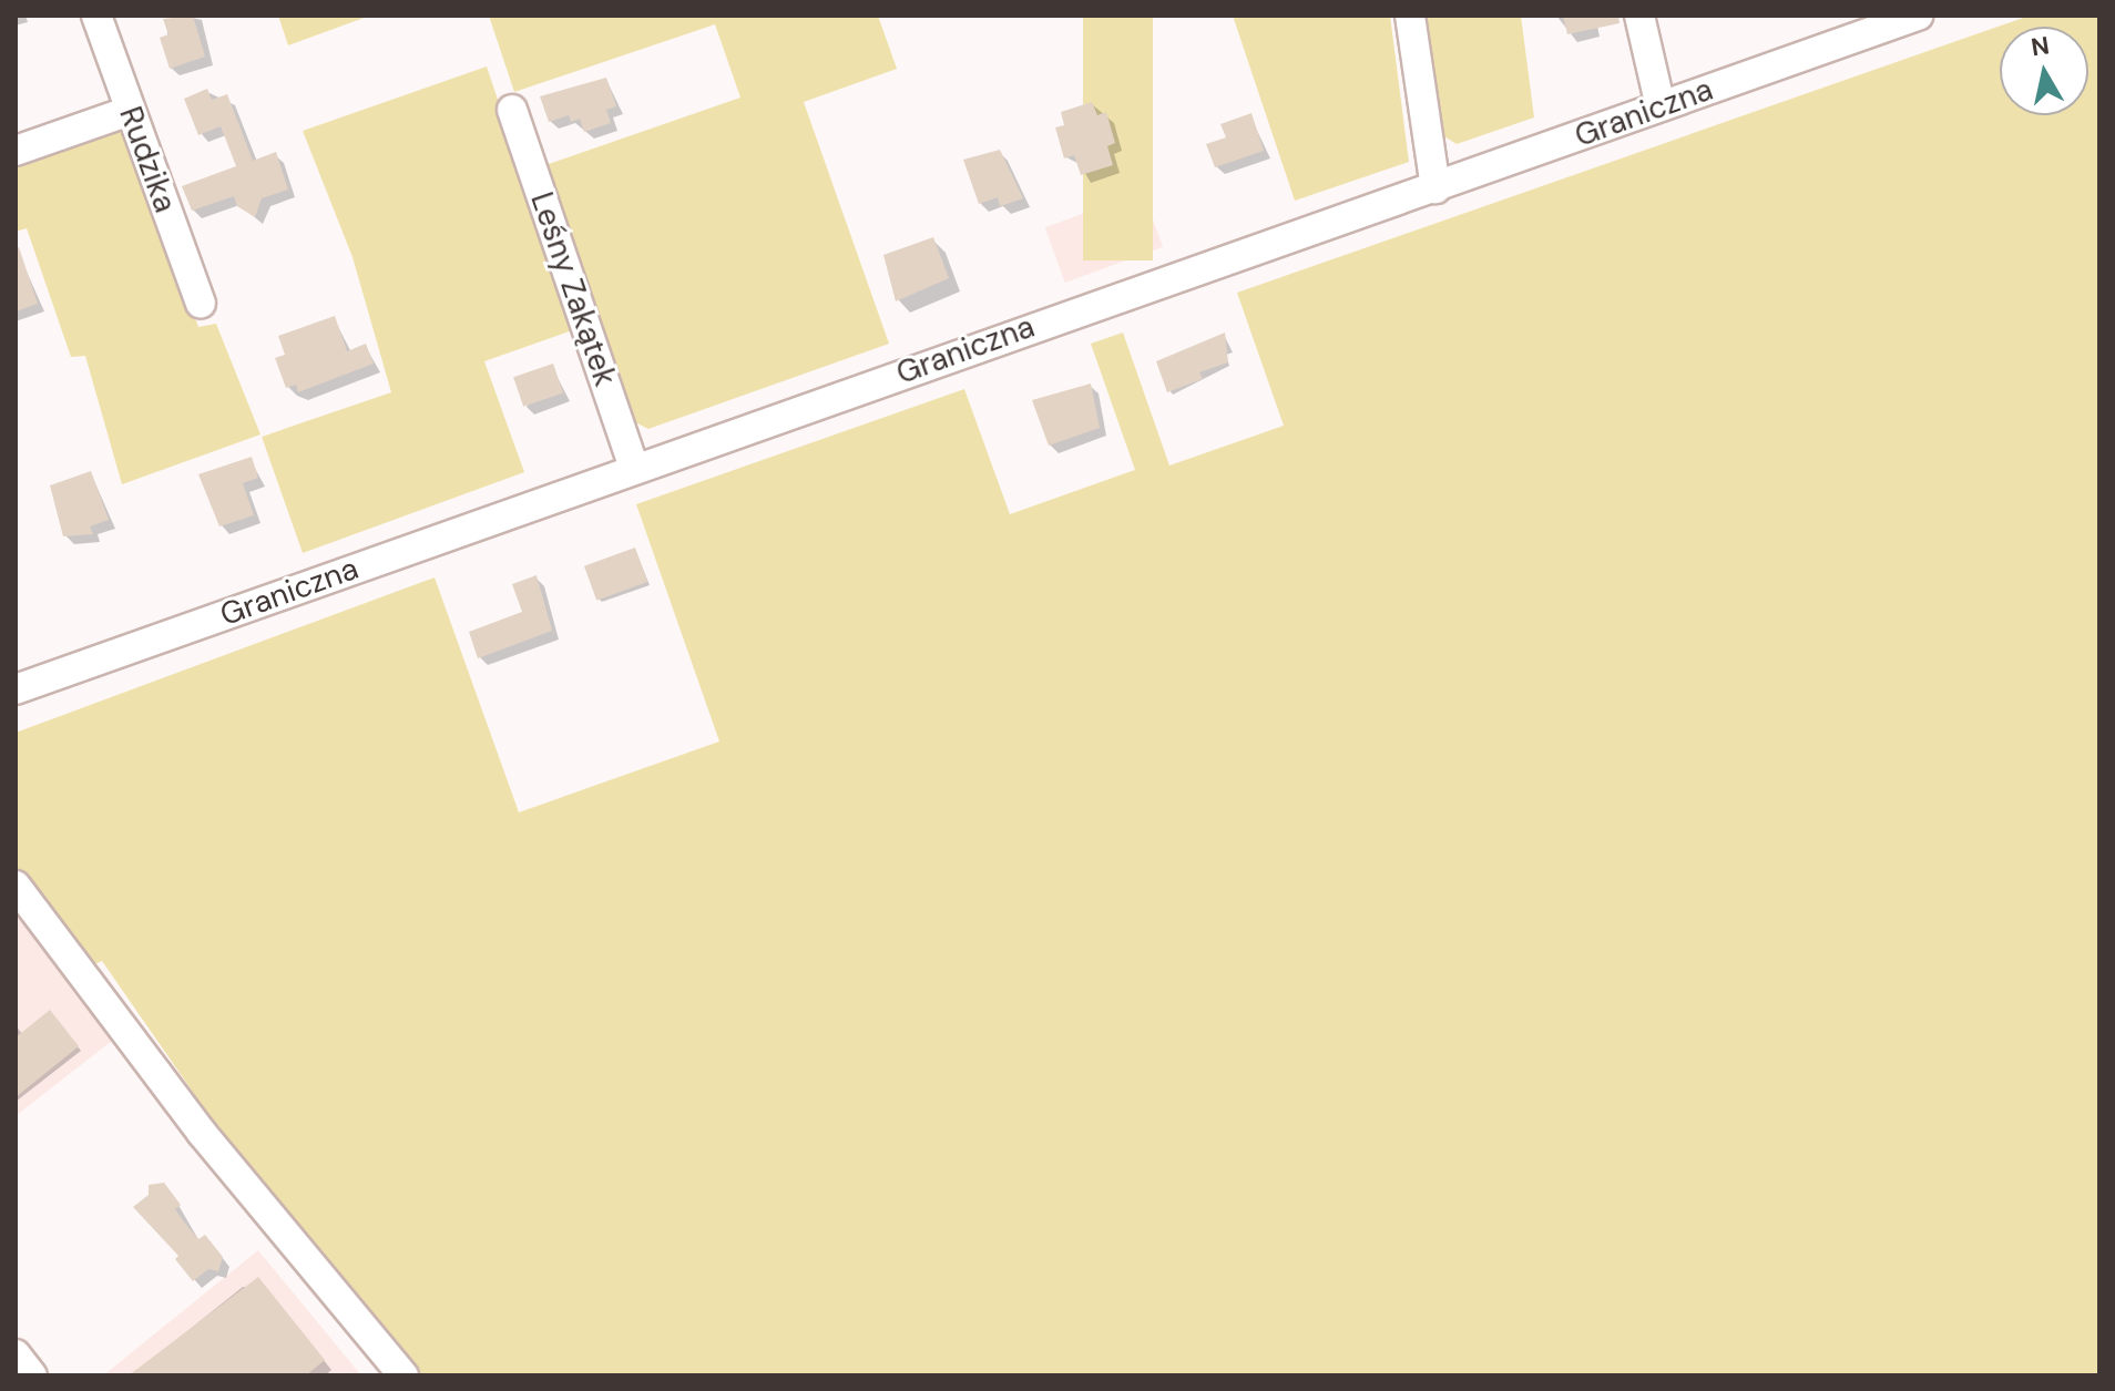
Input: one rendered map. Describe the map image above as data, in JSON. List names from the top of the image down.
{
  "streets": {
    "street": ["Graniczna", "Rudzika", "Leśny Zakątek"]
  },
  "crossings": [
    ["Graniczna", "Leśny Zakątek"]
  ],
  "north": "top"
}
